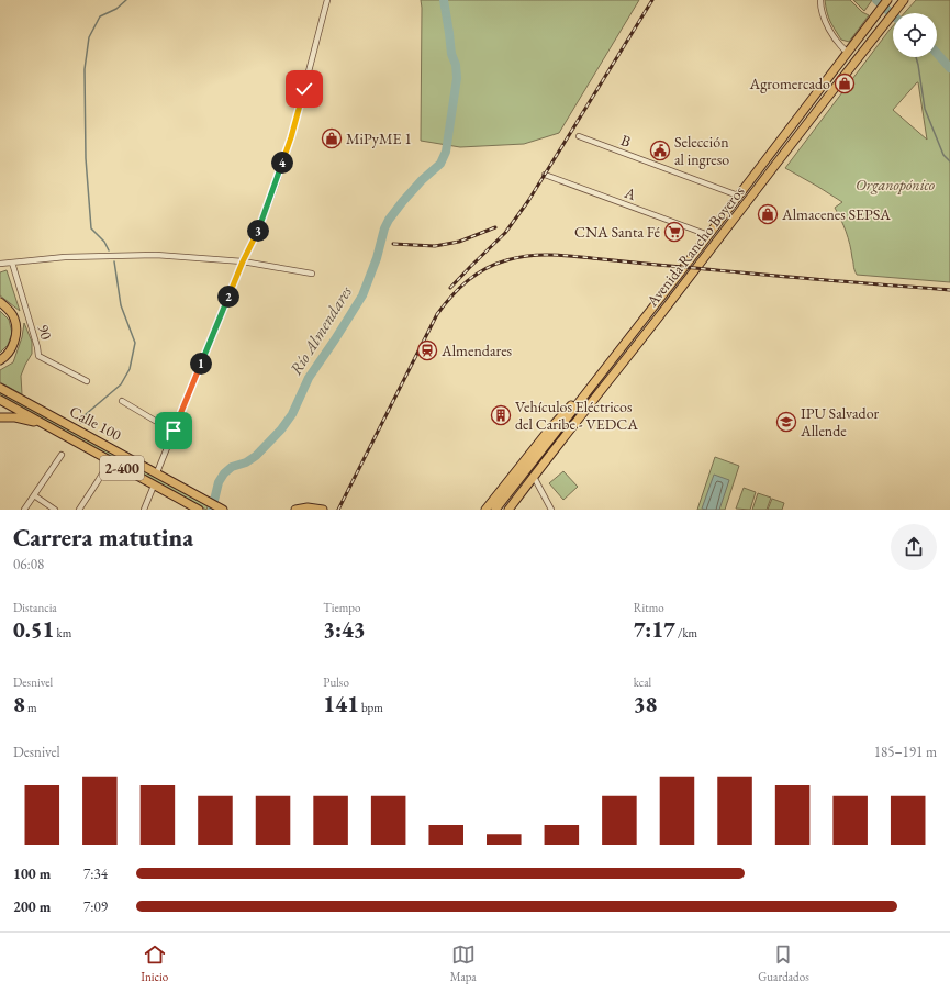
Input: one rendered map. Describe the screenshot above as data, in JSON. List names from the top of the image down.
{
  "streets": {
    "highway": ["Avenida Rancho Boyeros", "Calle 100", "2-400"],
    "street": ["B", "A", "90"]
  },
  "crossings": [
    ["B", "Avenida Rancho Boyeros"],
    ["A", "Avenida Rancho Boyeros"]
  ],
  "water": ["Río Almendares"],
  "parks": ["Organopónico"],
  "places": {
    "shop": ["Agromercado", "MiPyME 1", "Almacenes SEPSA"],
    "public building": ["Selección al ingreso"],
    "supermarket": ["CNA Santa Fé"],
    "station": ["Almendares"],
    "building": ["Vehículos Eléctricos del Caribe - VEDCA"],
    "school or university": ["IPU Salvador Allende"]
  },
  "page": {
    "pins": [
      "4",
      "3",
      "2",
      "1"
    ],
    "heading": ["Carrera matutina", "06:08"],
    "stats": [
      ["Distancia", "0.51 km"],
      ["Tiempo", "3:43"],
      ["Ritmo", "7:17 /km"],
      ["Desnivel", "8 m"],
      ["Pulso", "141 bpm"],
      ["kcal", "38"]
    ],
    "chart": ["Desnivel", "185–191 m"],
    "list": [
      {
        "name": "100 m",
        "note": "7:34"
      },
      {
        "name": "200 m",
        "note": "7:09"
      }
    ],
    "tabs": ["Inicio", "Mapa", "Guardados"]
  }
}
